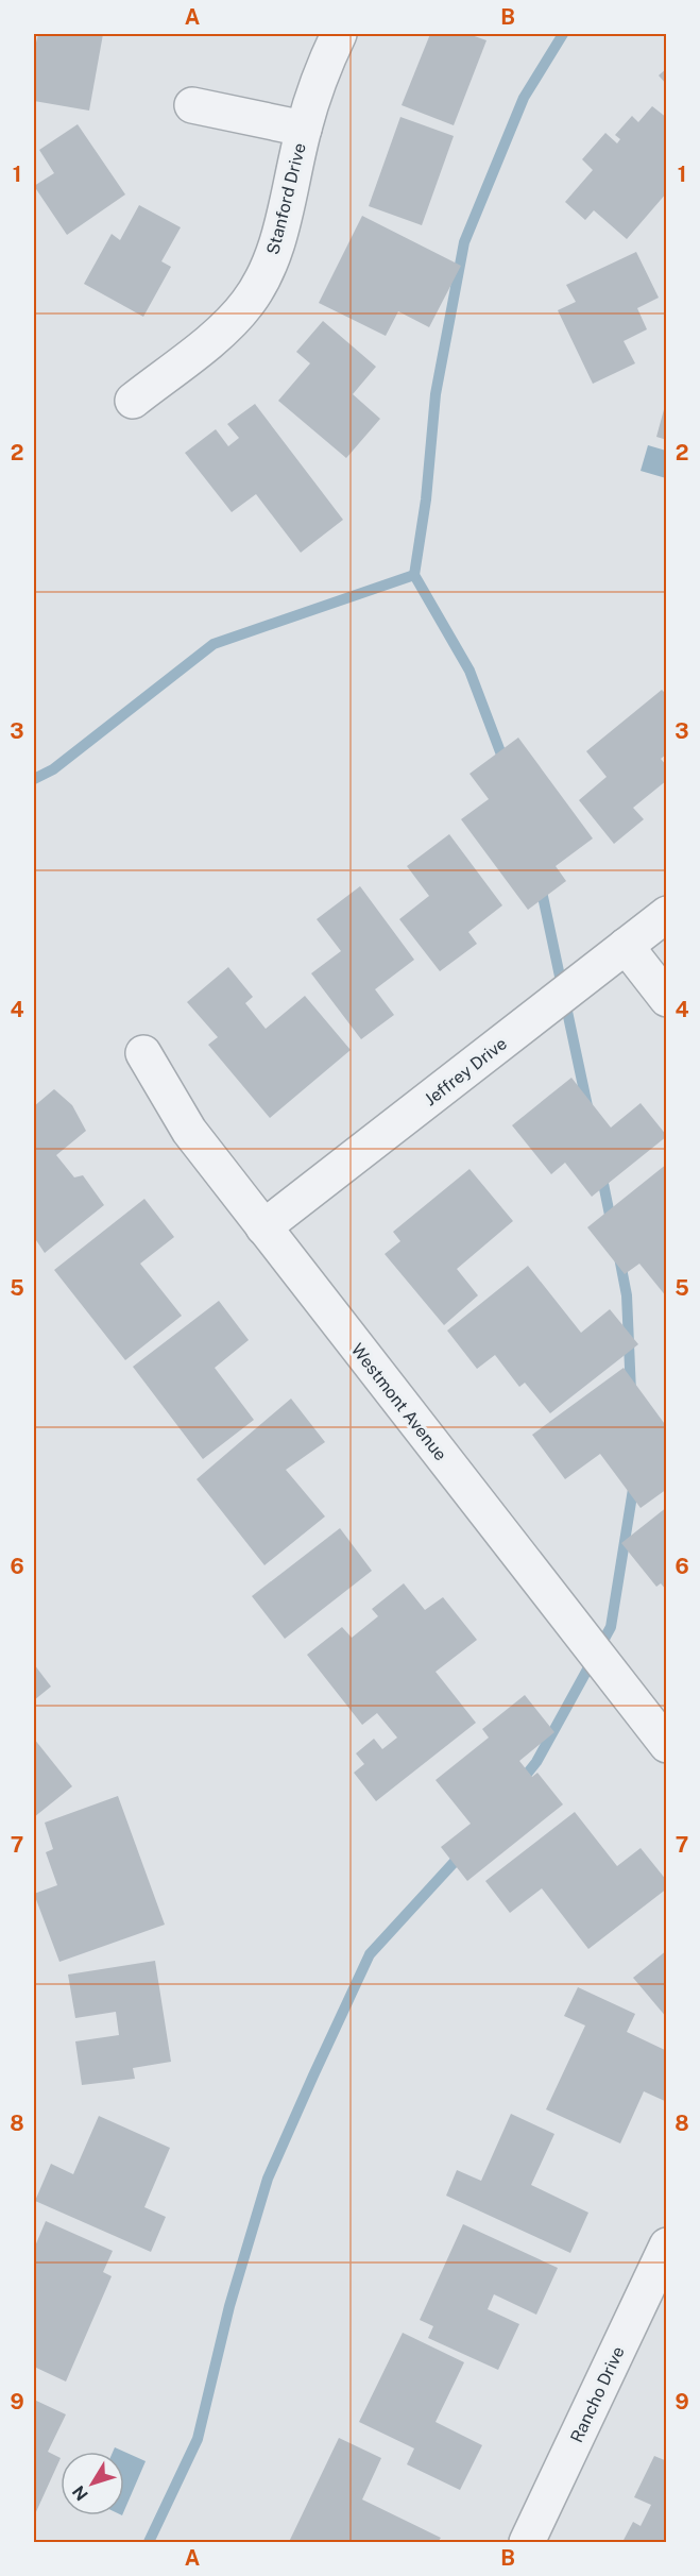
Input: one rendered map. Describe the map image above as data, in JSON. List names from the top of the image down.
{
  "streets": {
    "street": [
      "Stanford Drive",
      "Jeffrey Drive",
      "Westmont Avenue",
      "Rancho Drive"
    ]
  },
  "crossings": [
    ["Jeffrey Drive", "Westmont Avenue"]
  ],
  "north": "bottom left",
  "grid": {
    "columns": ["A", "B"],
    "rows": [
      "1",
      "2",
      "3",
      "4",
      "5",
      "6",
      "7",
      "8",
      "9"
    ]
  }
}
